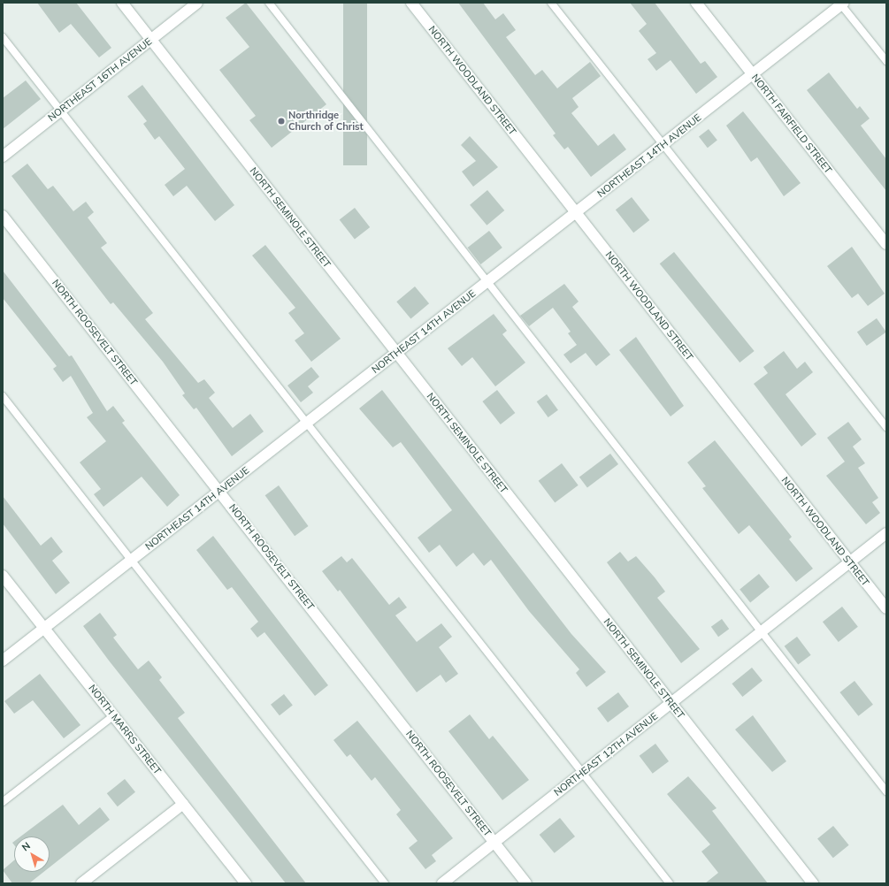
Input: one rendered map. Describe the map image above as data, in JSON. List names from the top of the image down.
{
  "streets": {
    "street": [
      "NORTHEAST 16TH AVENUE",
      "NORTH WOODLAND STREET",
      "NORTH FAIRFIELD STREET",
      "NORTHEAST 14TH AVENUE",
      "NORTH SEMINOLE STREET",
      "NORTH ROOSEVELT STREET",
      "NORTH MARRS STREET",
      "NORTHEAST 12TH AVENUE"
    ]
  },
  "crossings": [
    ["NORTHEAST 16TH AVENUE", "NORTH SEMINOLE STREET"],
    ["NORTH WOODLAND STREET", "NORTHEAST 14TH AVENUE"],
    ["NORTH WOODLAND STREET", "NORTHEAST 12TH AVENUE"],
    ["NORTH FAIRFIELD STREET", "NORTHEAST 14TH AVENUE"],
    ["NORTHEAST 14TH AVENUE", "NORTH SEMINOLE STREET"],
    ["NORTHEAST 14TH AVENUE", "NORTH ROOSEVELT STREET"],
    ["NORTHEAST 14TH AVENUE", "NORTH MARRS STREET"],
    ["NORTH SEMINOLE STREET", "NORTHEAST 12TH AVENUE"],
    ["NORTH ROOSEVELT STREET", "NORTHEAST 12TH AVENUE"]
  ],
  "places": ["Northridge Church of Christ"],
  "north": "top left"
}
